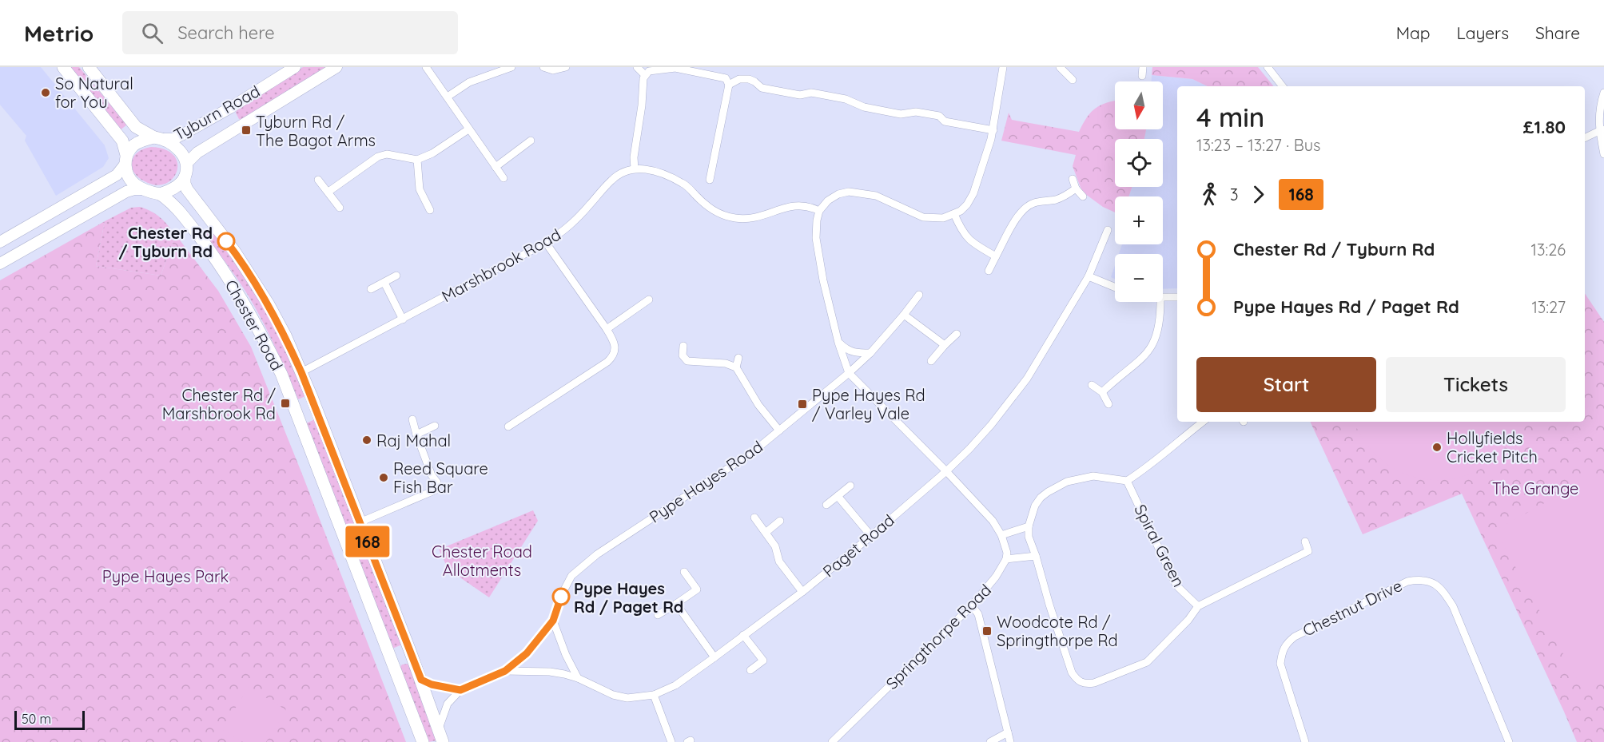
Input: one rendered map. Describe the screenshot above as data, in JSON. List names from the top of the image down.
{
  "streets": {
    "highway": ["Chester Road"],
    "main road": ["Tyburn Road"],
    "street": [
      "Marshbrook Road",
      "Pype Hayes Road",
      "Paget Road",
      "Spiral Green",
      "Chestnut Drive",
      "Springthorpe Road"
    ]
  },
  "crossings": [
    ["Tyburn Road", "Chester Road"],
    ["Marshbrook Road", "Chester Road"],
    ["Chester Road", "Pype Hayes Road"],
    ["Pype Hayes Road", "Paget Road"]
  ],
  "parks": ["The Grange", "Chester Road Allotments", "Pype Hayes Park"],
  "places": {
    "other": [
      "So Natural for You",
      "Chester Rd / Tyburn Rd",
      "Raj Mahal",
      "Hollyfields Cricket Pitch",
      "Reed Square Fish Bar",
      "Pype Hayes Rd / Paget Rd"
    ],
    "transit": [
      "Tyburn Rd / The Bagot Arms",
      "Chester Rd / Marshbrook Rd",
      "Pype Hayes Rd / Varley Vale",
      "Woodcote Rd / Springthorpe Rd"
    ]
  },
  "lines": ["bus line 168"],
  "scale_bar": "50 m",
  "north": "bottom",
  "page": {
    "header": "Metrio",
    "search": "Search here",
    "nav": ["Map", "Layers", "Share"],
    "on_map": "168",
    "map_buttons": ["+", "−"],
    "heading": ["4 min", "13:23 – 13:27 · Bus", "£1.80"],
    "legs": ["3", "168"],
    "list": [
      {
        "name": "Chester Rd / Tyburn Rd",
        "value": "13:26"
      },
      {
        "name": "Pype Hayes Rd / Paget Rd",
        "value": "13:27"
      }
    ],
    "buttons": ["Start", "Tickets"],
    "scale": "50 m"
  }
}
